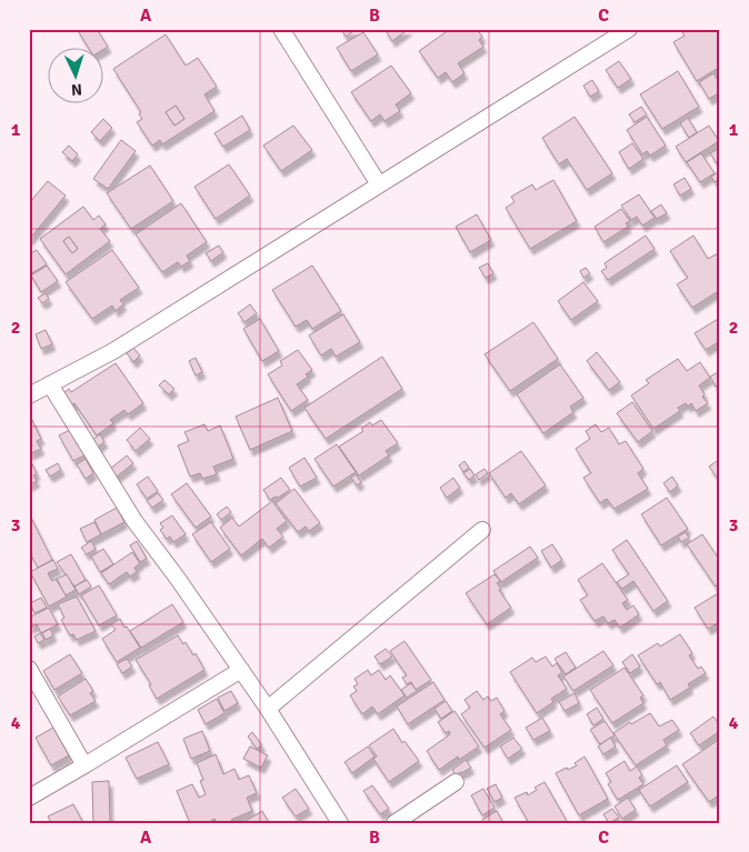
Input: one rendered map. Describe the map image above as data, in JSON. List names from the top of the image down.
{
  "north": "bottom",
  "grid": {
    "columns": ["A", "B", "C"],
    "rows": [
      "1",
      "2",
      "3",
      "4"
    ]
  }
}
